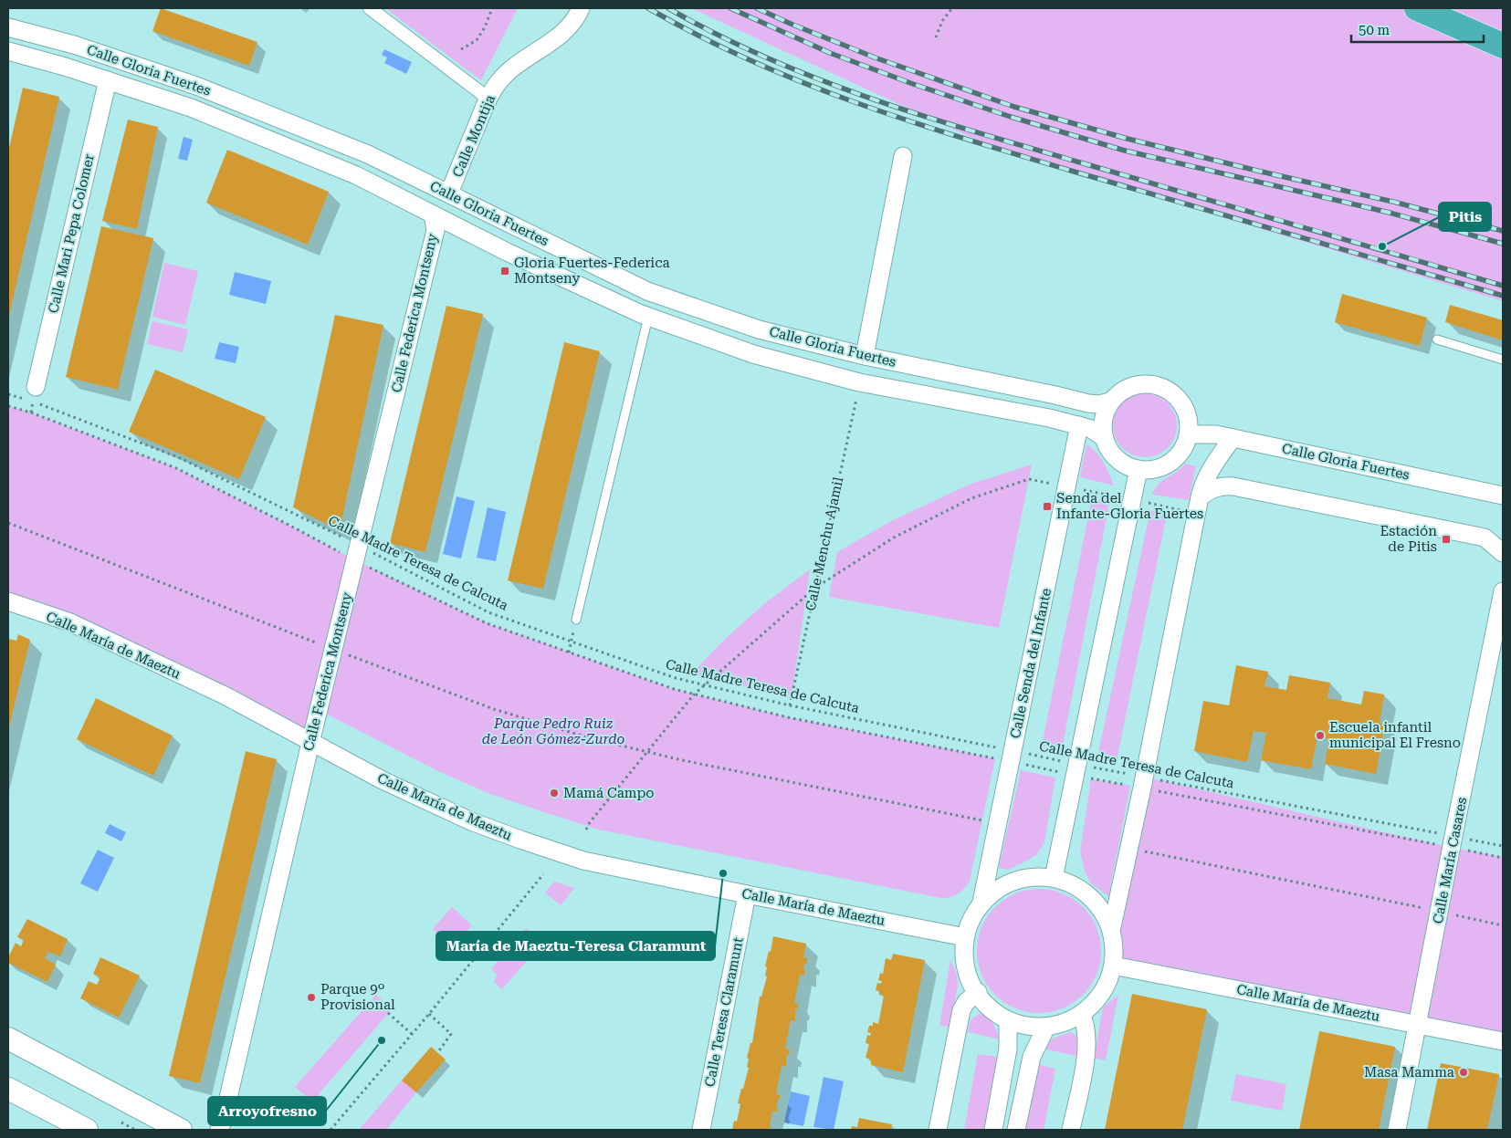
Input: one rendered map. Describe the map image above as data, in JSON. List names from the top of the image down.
{
  "streets": {
    "street": [
      "Calle Gloria Fuertes",
      "Calle Montija",
      "Calle Mari Pepa Colomer",
      "Calle Federica Montseny",
      "Calle María de Maeztu",
      "Calle Senda del Infante",
      "Calle María Casares",
      "Calle Teresa Claramunt"
    ],
    "path": ["Calle Menchu Ajamil", "Calle Madre Teresa de Calcuta"]
  },
  "crossings": [
    ["Calle Gloria Fuertes", "Calle Montija"],
    ["Calle Gloria Fuertes", "Calle Mari Pepa Colomer"],
    ["Calle Gloria Fuertes", "Calle Federica Montseny"],
    ["Calle Gloria Fuertes", "Calle Menchu Ajamil"],
    ["Calle Gloria Fuertes", "Calle Senda del Infante"],
    ["Calle Federica Montseny", "Calle Madre Teresa de Calcuta"],
    ["Calle Federica Montseny", "Calle María de Maeztu"],
    ["Calle Menchu Ajamil", "Calle Madre Teresa de Calcuta"],
    ["Calle Madre Teresa de Calcuta", "Calle Senda del Infante"],
    ["Calle Madre Teresa de Calcuta", "Calle María Casares"],
    ["Calle María de Maeztu", "Calle Senda del Infante"],
    ["Calle María de Maeztu", "Calle María Casares"],
    ["Calle María de Maeztu", "Calle Teresa Claramunt"]
  ],
  "parks": ["Parque Pedro Ruiz de León Gómez-Zurdo"],
  "places": {
    "other": [
      "Pitis",
      "Escuela infantil municipal El Fresno",
      "Mamá Campo",
      "María de Maeztu-Teresa Claramunt",
      "Parque 9º Provisional",
      "Arroyofresno",
      "Masa Mamma"
    ],
    "transit": ["Gloria Fuertes-Federica Montseny", "Senda del Infante-Gloria Fuertes", "Estación de Pitis"]
  },
  "scale_bar": "50 m"
}
